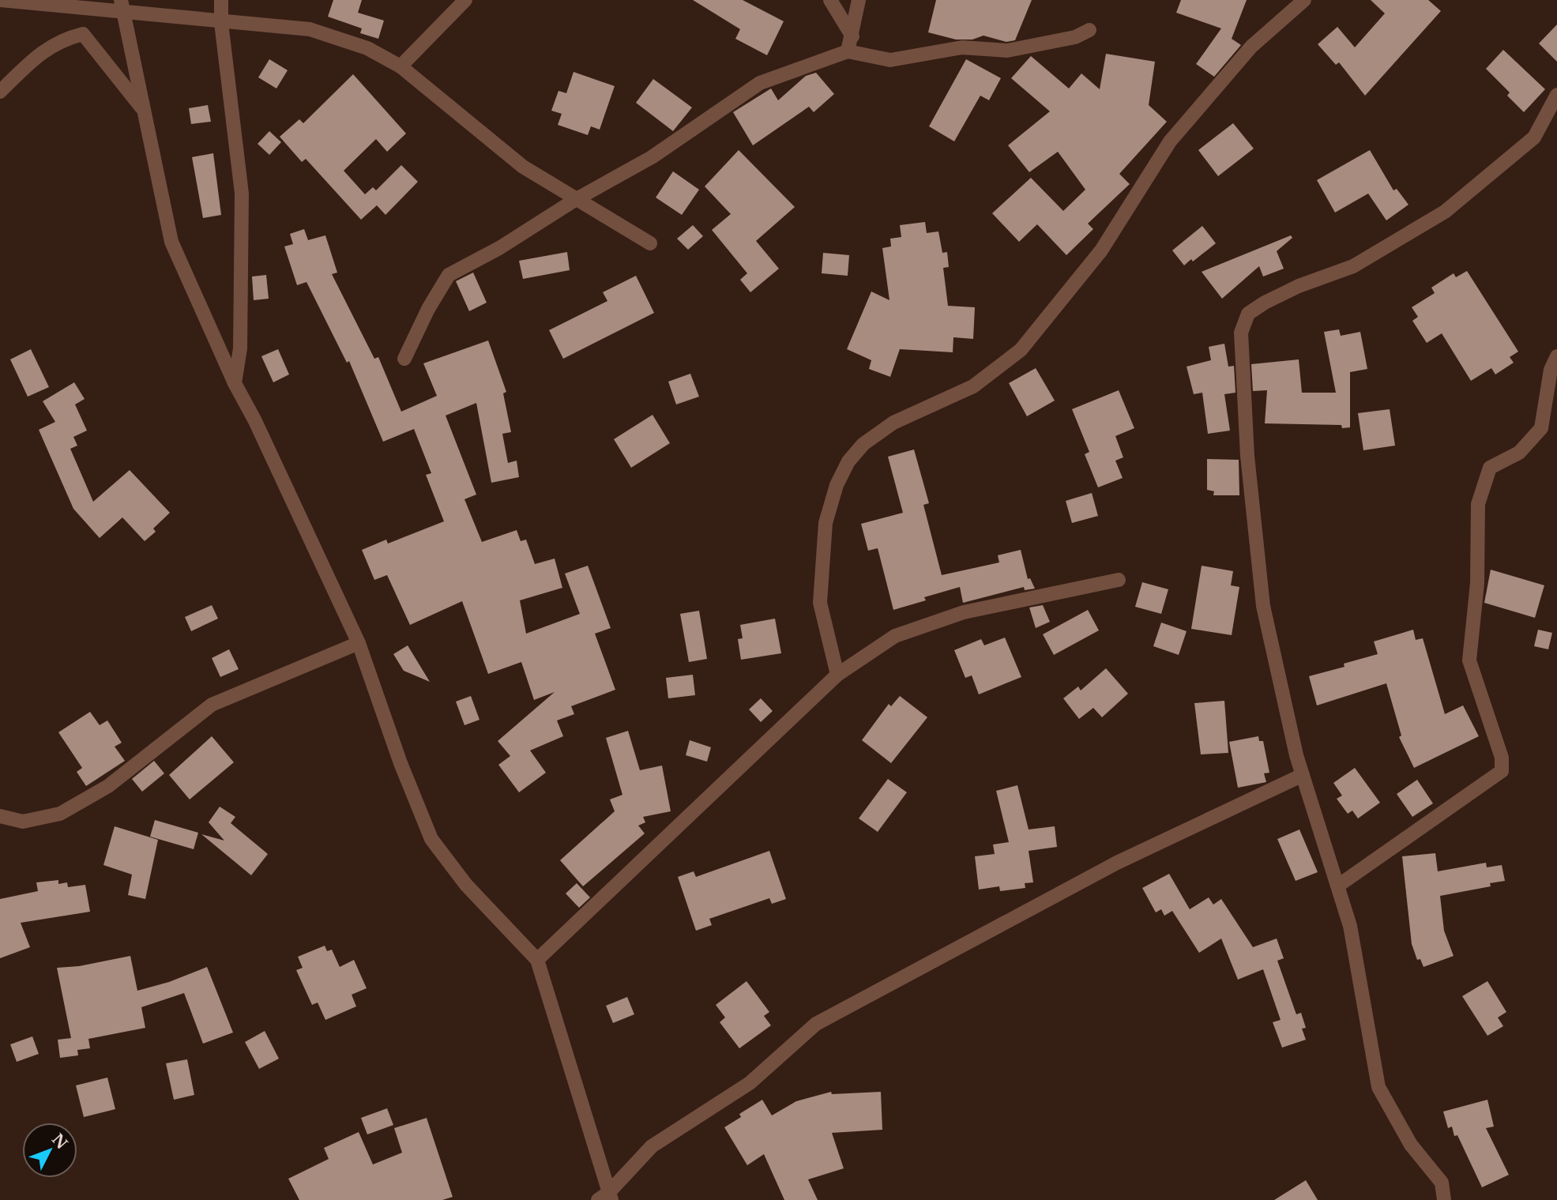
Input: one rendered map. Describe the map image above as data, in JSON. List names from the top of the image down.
{
  "north": "top right"
}
